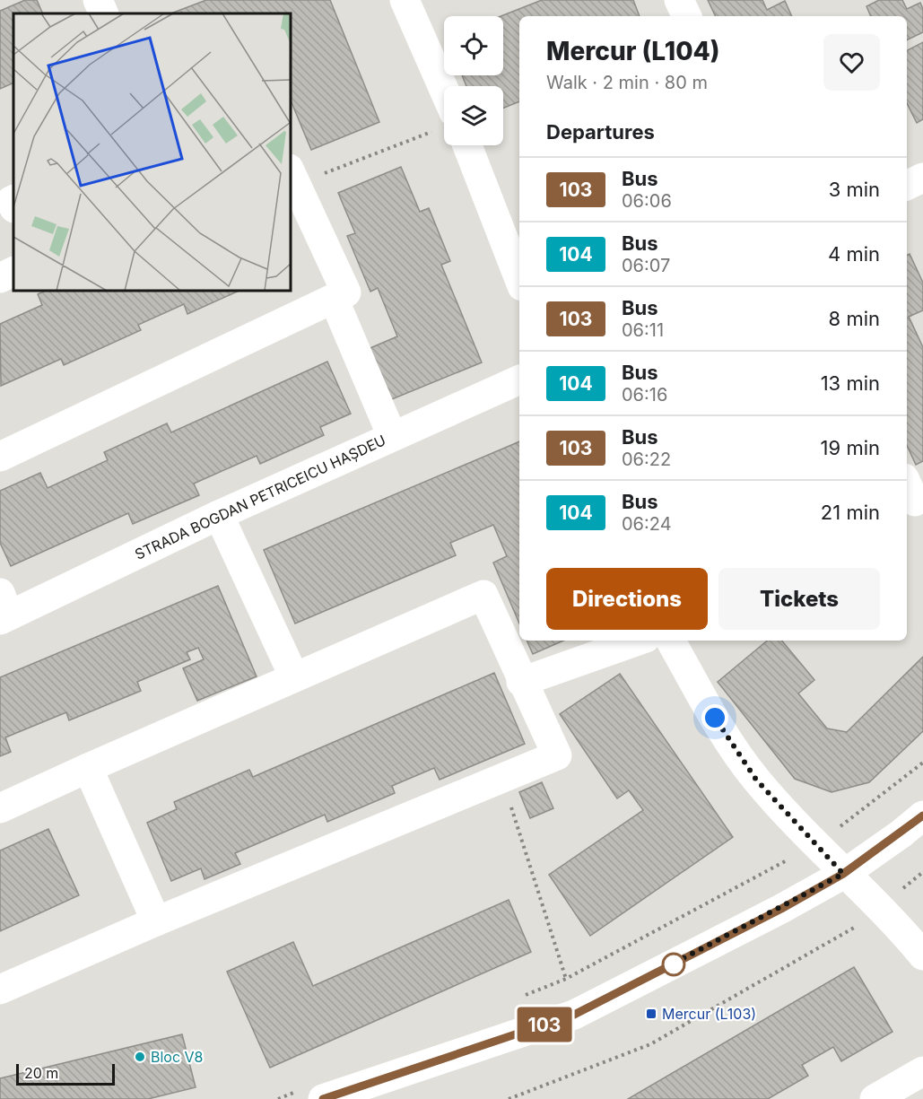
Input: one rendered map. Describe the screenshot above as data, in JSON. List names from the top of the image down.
{
  "streets": {
    "street": ["STRADA BOGDAN PETRICEICU HAȘDEU"]
  },
  "places": {
    "transit": ["Mercur (L103)"],
    "other": ["Bloc V8"]
  },
  "lines": ["bus line 103"],
  "scale_bar": "20 m",
  "page": {
    "on_map": "103",
    "heading": [
      ["Mercur (L104)", "Walk · 2 min · 80 m"],
      "Departures"
    ],
    "list": [
      {
        "mark": "103",
        "name": "Bus",
        "note": "06:06",
        "value": "3 min"
      },
      {
        "mark": "104",
        "name": "Bus",
        "note": "06:07",
        "value": "4 min"
      },
      {
        "mark": "103",
        "name": "Bus",
        "note": "06:11",
        "value": "8 min"
      },
      {
        "mark": "104",
        "name": "Bus",
        "note": "06:16",
        "value": "13 min"
      },
      {
        "mark": "103",
        "name": "Bus",
        "note": "06:22",
        "value": "19 min"
      },
      {
        "mark": "104",
        "name": "Bus",
        "note": "06:24",
        "value": "21 min"
      }
    ],
    "buttons": ["Directions", "Tickets"],
    "scale": "20 m"
  }
}
